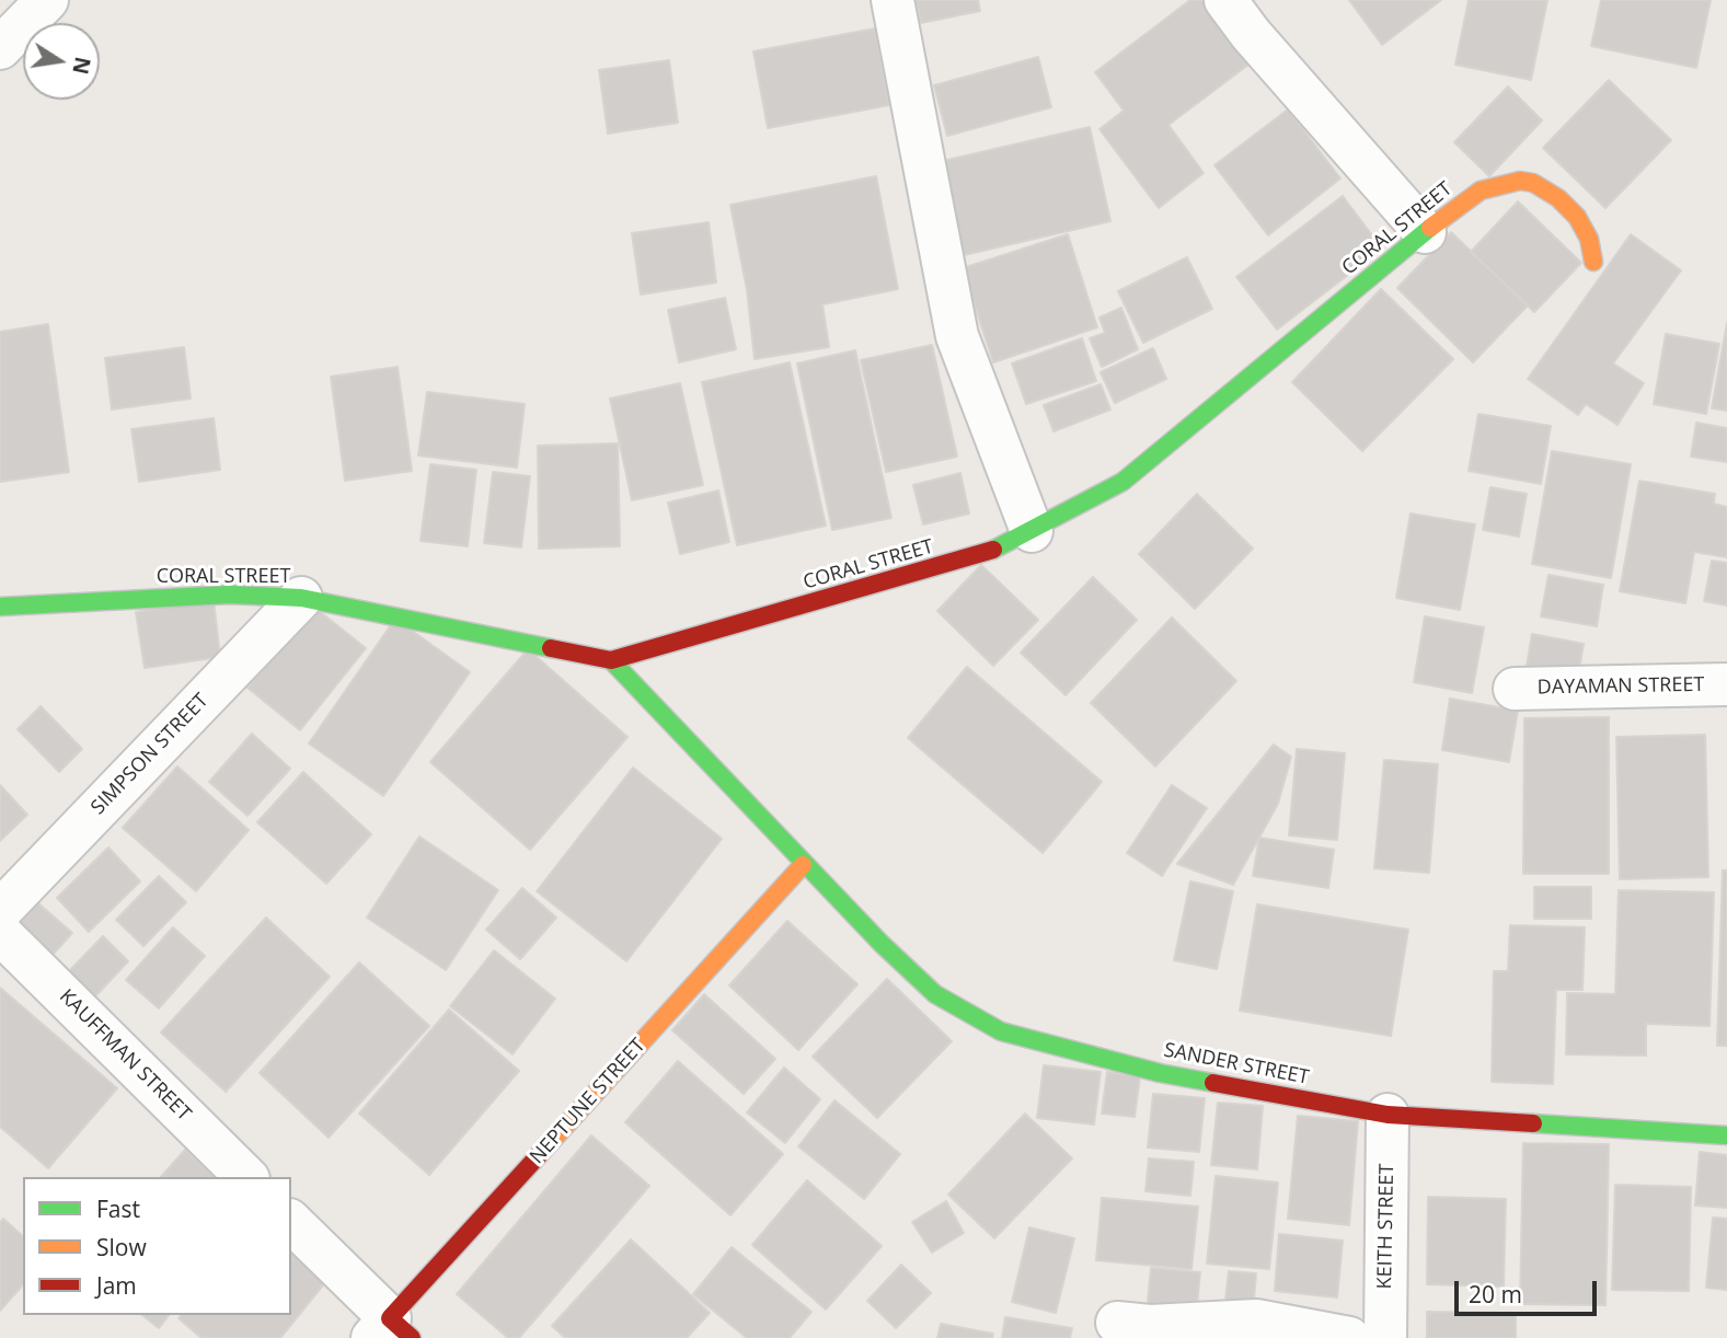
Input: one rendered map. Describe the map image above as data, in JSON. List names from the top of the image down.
{
  "streets": {
    "street": [
      "CORAL STREET",
      "DAYAMAN STREET",
      "SIMPSON STREET",
      "KAUFFMAN STREET",
      "SANDER STREET",
      "NEPTUNE STREET",
      "KEITH STREET"
    ]
  },
  "crossings": [
    ["CORAL STREET", "SIMPSON STREET"],
    ["CORAL STREET", "SANDER STREET"],
    ["SANDER STREET", "NEPTUNE STREET"],
    ["SANDER STREET", "KEITH STREET"]
  ],
  "legend": ["Fast", "Slow", "Jam"],
  "scale_bar": "20 m",
  "north": "right"
}
